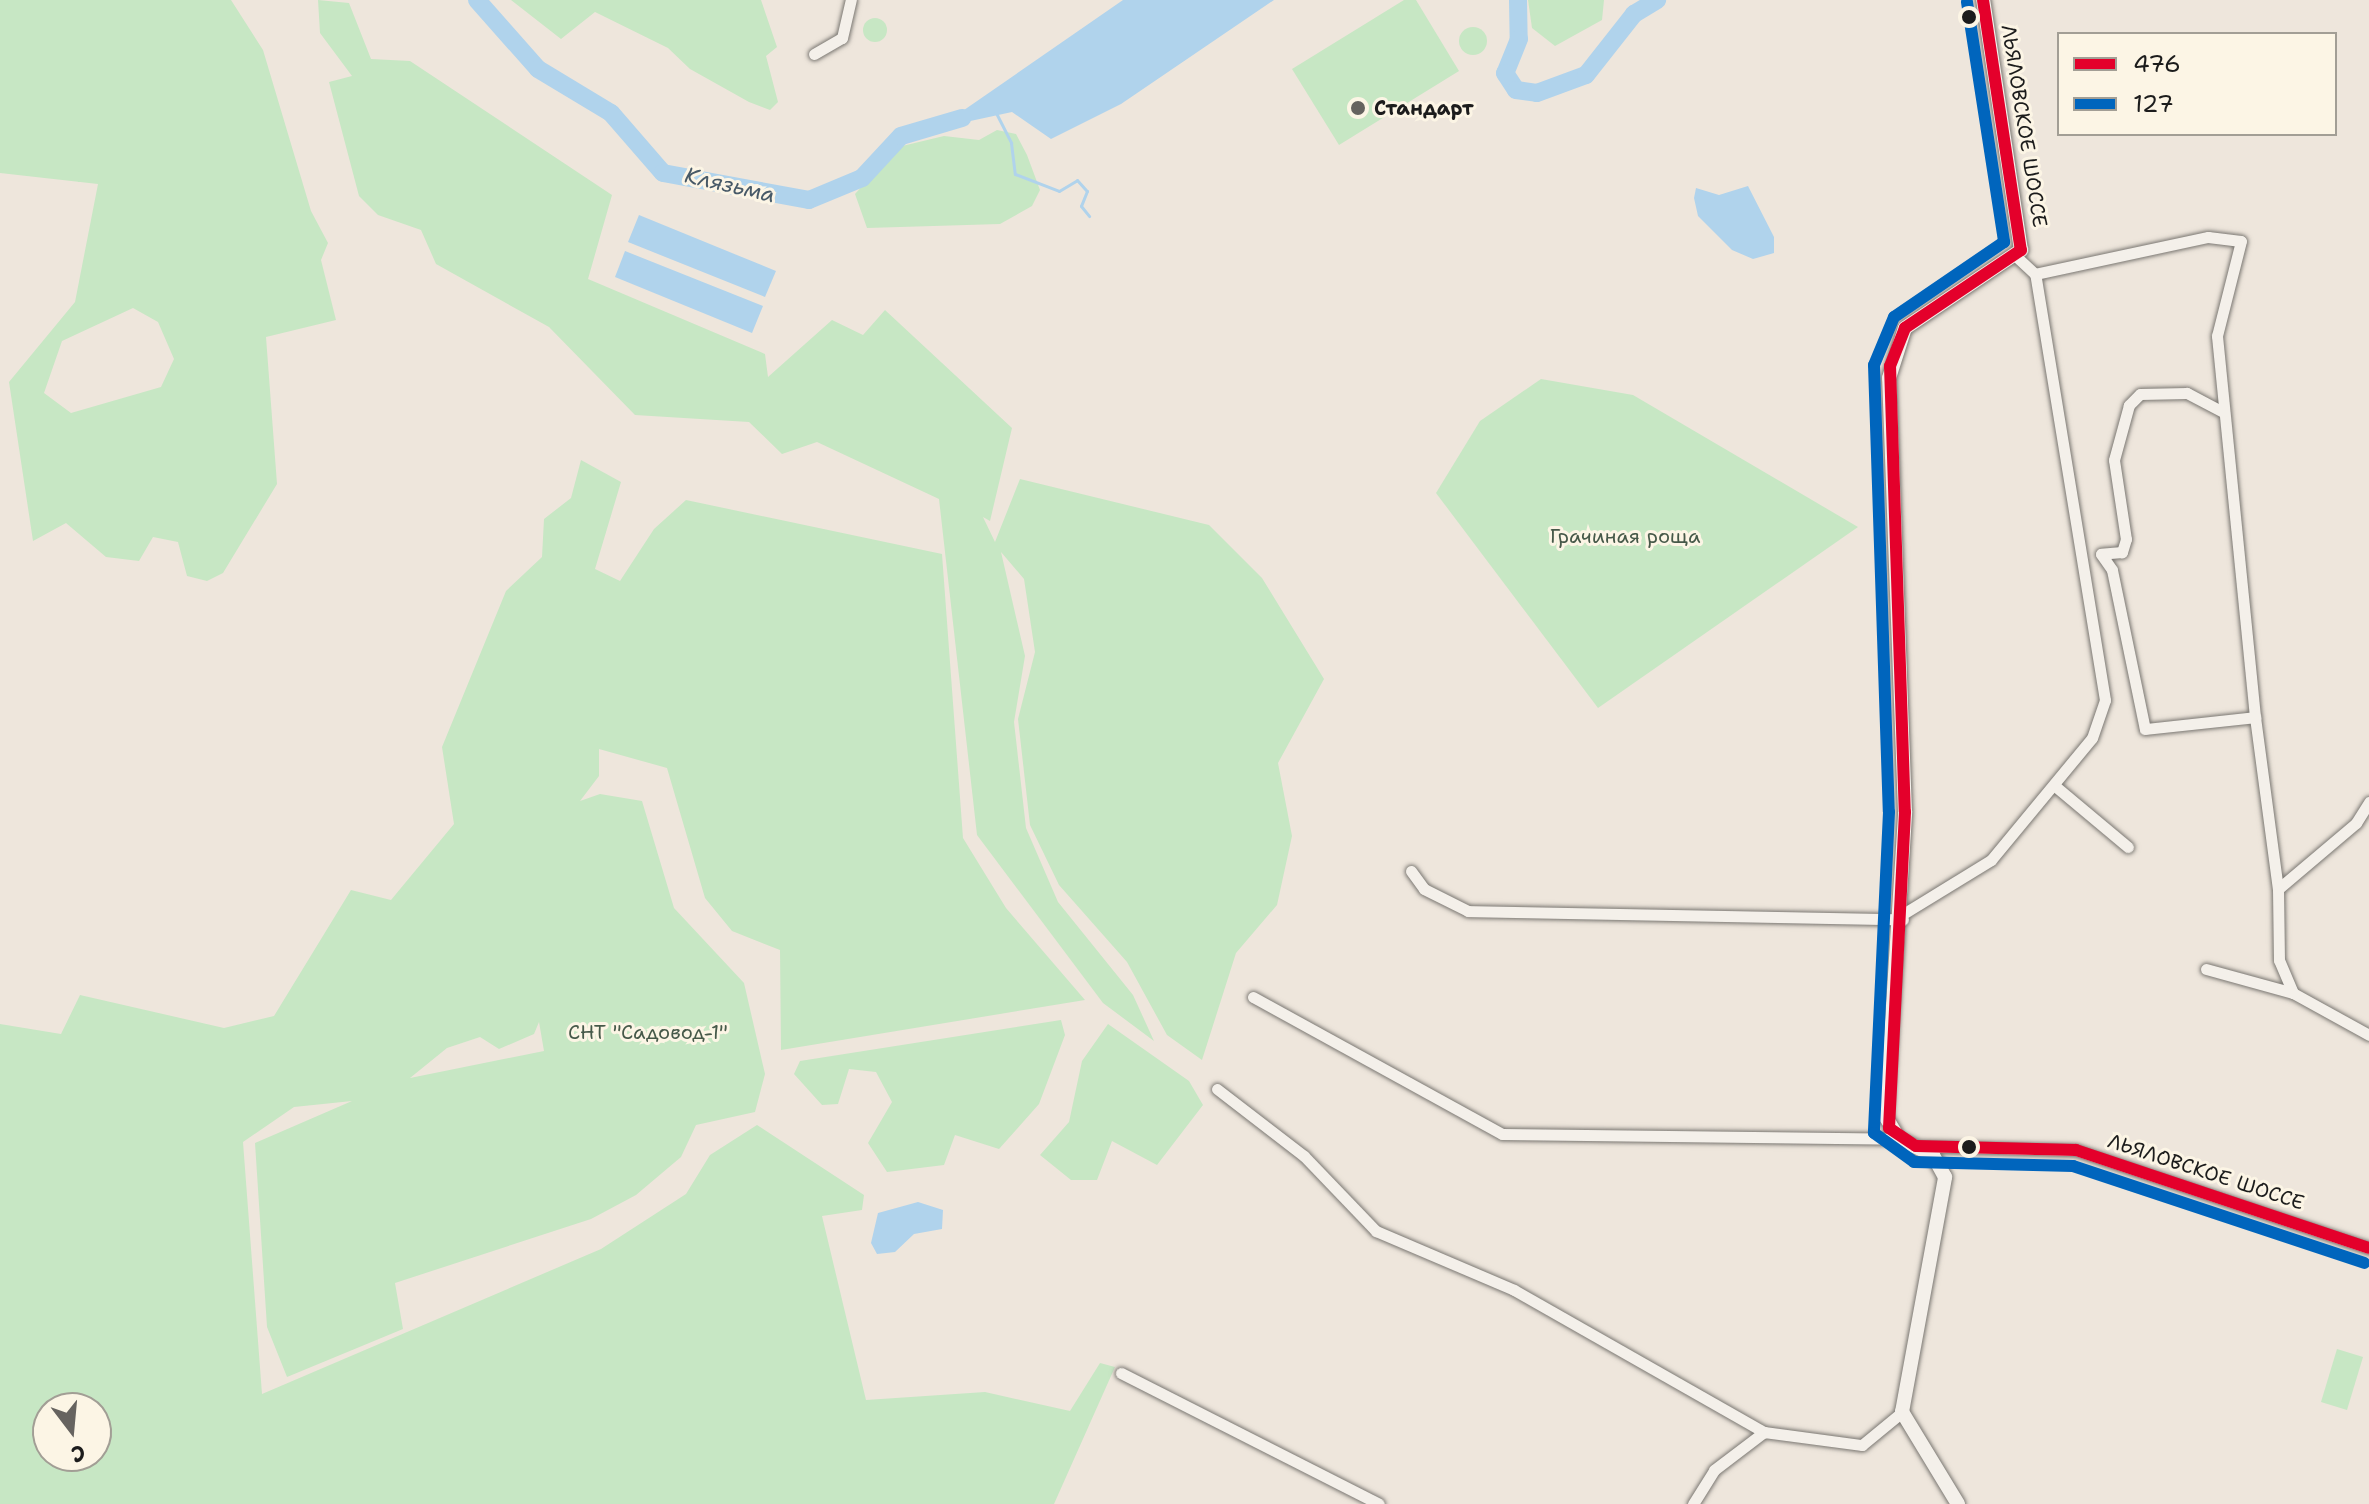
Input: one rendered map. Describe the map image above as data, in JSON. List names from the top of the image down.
{
  "streets": {
    "street": ["ЛЬЯЛОВСКОЕ ШОССЕ"]
  },
  "water": ["Клязьма"],
  "parks": ["Грачиная роща", "СНТ \"Садовод-1\""],
  "places": ["Стандарт"],
  "lines": ["transit line 476", "transit line 127"],
  "legend": ["476", "127"],
  "north": "bottom"
}
